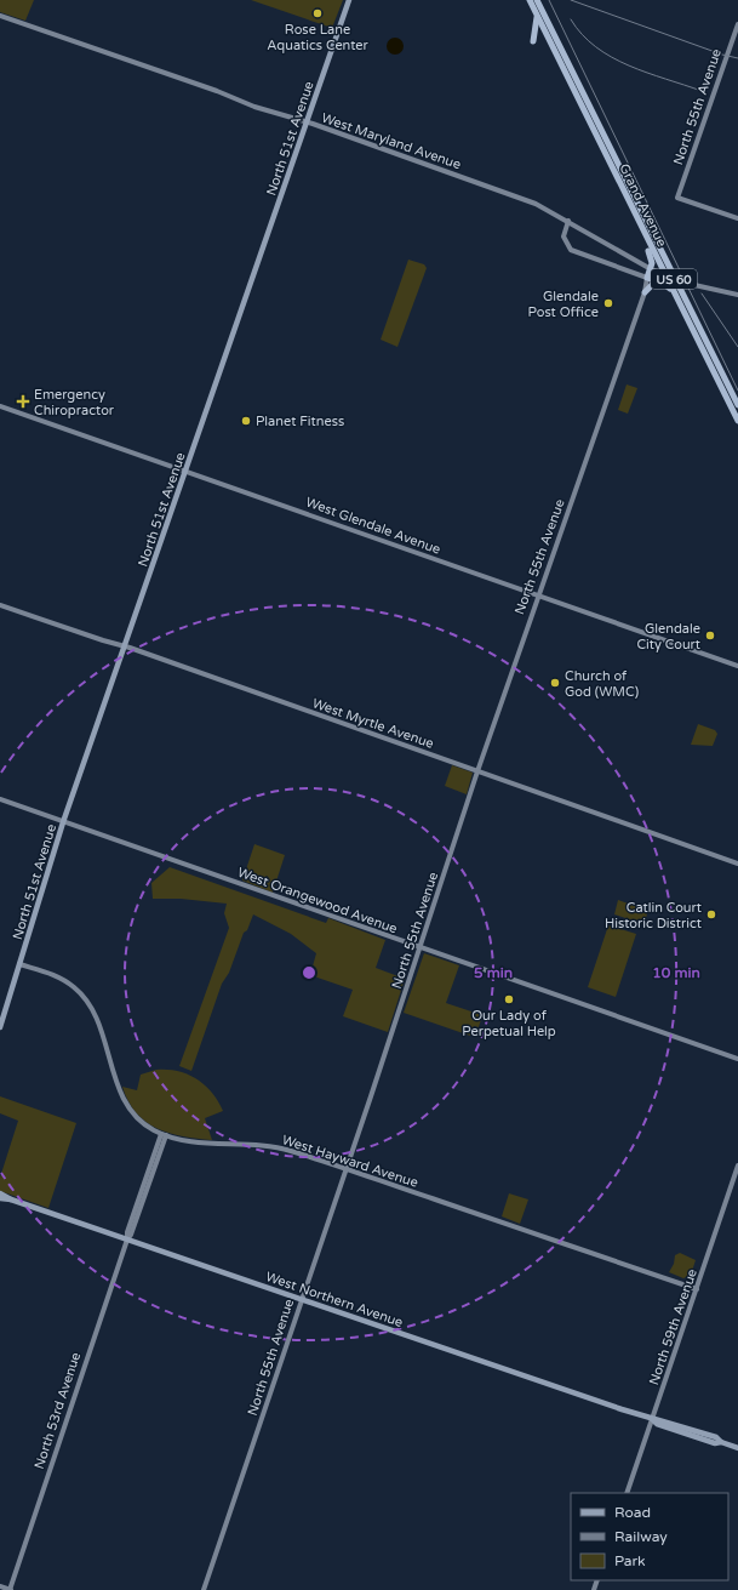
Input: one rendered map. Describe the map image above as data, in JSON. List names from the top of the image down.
{
  "streets": {
    "highway": ["Grand Avenue", "US 60"],
    "main road": ["North 51st Avenue", "West Northern Avenue"],
    "street": [
      "North 55th Avenue",
      "West Maryland Avenue",
      "West Glendale Avenue",
      "West Myrtle Avenue",
      "West Orangewood Avenue",
      "West Hayward Avenue",
      "North 59th Avenue",
      "North 53rd Avenue"
    ]
  },
  "crossings": [
    ["North 55th Avenue", "West Glendale Avenue"],
    ["North 55th Avenue", "West Myrtle Avenue"],
    ["North 55th Avenue", "West Orangewood Avenue"],
    ["North 55th Avenue", "West Hayward Avenue"],
    ["North 55th Avenue", "West Northern Avenue"],
    ["North 51st Avenue", "West Maryland Avenue"],
    ["North 51st Avenue", "West Glendale Avenue"],
    ["North 51st Avenue", "West Myrtle Avenue"],
    ["North 51st Avenue", "West Orangewood Avenue"],
    ["North 51st Avenue", "West Hayward Avenue"],
    ["West Hayward Avenue", "North 59th Avenue"],
    ["West Hayward Avenue", "North 53rd Avenue"],
    ["West Northern Avenue", "North 59th Avenue"],
    ["West Northern Avenue", "North 53rd Avenue"]
  ],
  "places": {
    "other": [
      "Rose Lane Aquatics Center",
      "Glendale Post Office",
      "Planet Fitness",
      "Glendale City Court",
      "Church of God (WMC)",
      "Catlin Court Historic District",
      "Our Lady of Perpetual Help"
    ],
    "health": ["Emergency Chiropractor"]
  },
  "legend": ["Road", "Railway", "Park"],
  "rings": ["5 min", "10 min"]
}
